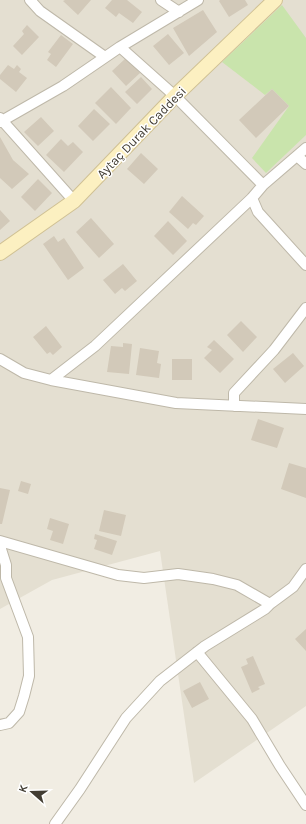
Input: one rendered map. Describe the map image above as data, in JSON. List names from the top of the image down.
{
  "streets": {
    "main road": ["Aytaç Durak Caddesi"]
  },
  "north": "left"
}
